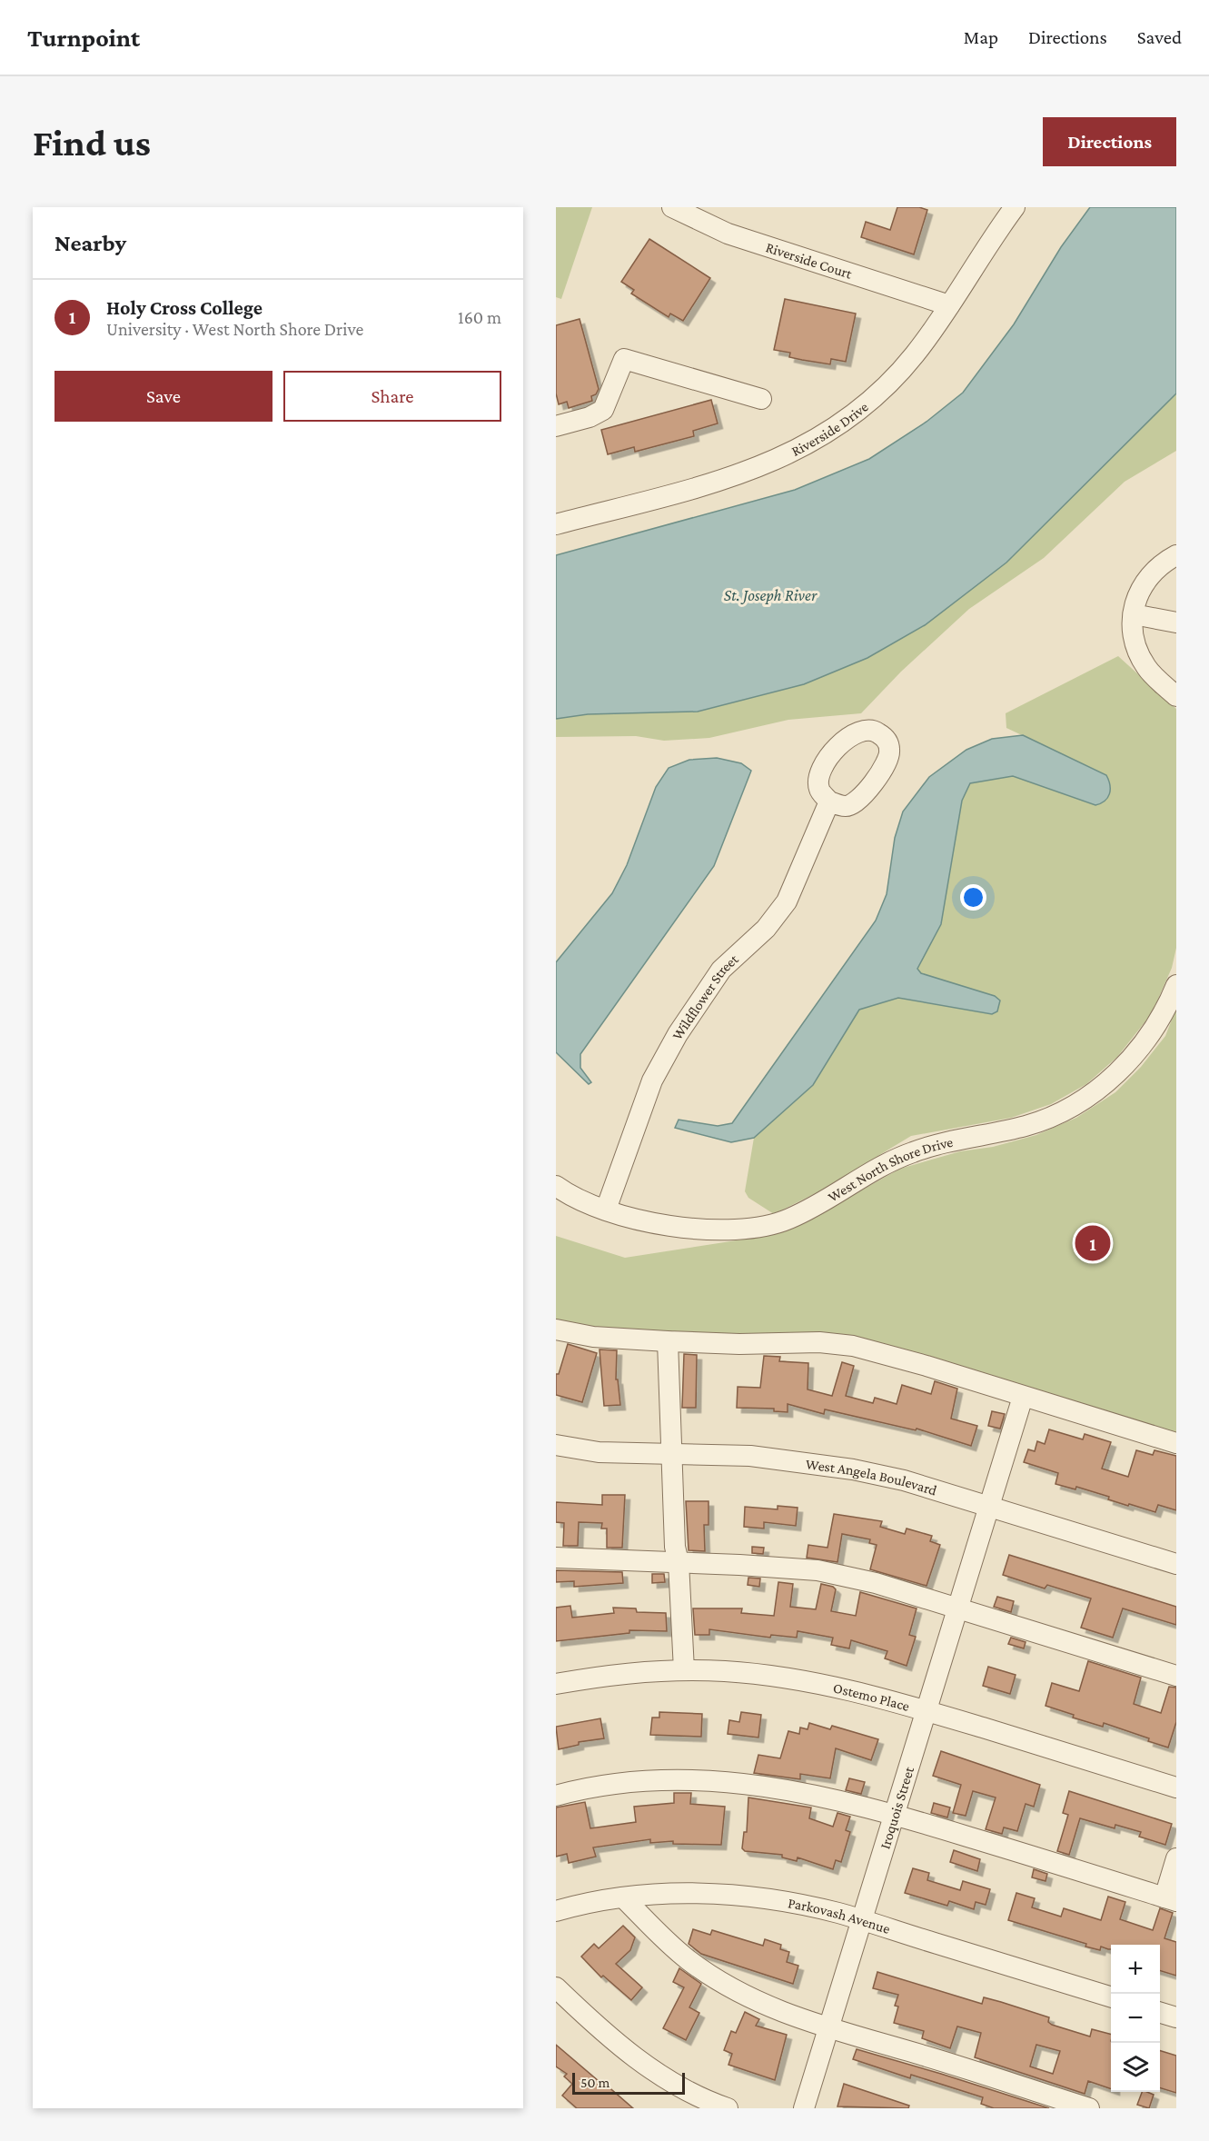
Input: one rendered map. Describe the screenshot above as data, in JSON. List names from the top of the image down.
{
  "streets": {
    "street": [
      "Riverside Court",
      "Riverside Drive",
      "Wildflower Street",
      "West North Shore Drive",
      "West Angela Boulevard",
      "Ostemo Place",
      "Iroquois Street",
      "Parkovash Avenue"
    ]
  },
  "crossings": [
    ["Riverside Court", "Riverside Drive"],
    ["Wildflower Street", "West North Shore Drive"],
    ["West Angela Boulevard", "Iroquois Street"],
    ["Ostemo Place", "Iroquois Street"],
    ["Iroquois Street", "Parkovash Avenue"]
  ],
  "water": ["St. Joseph River"],
  "scale_bar": "50 m",
  "page": {
    "header": "Turnpoint",
    "nav": ["Map", "Directions", "Saved"],
    "buttons": [
      "Directions",
      ["Save", "Share"]
    ],
    "title": "Find us",
    "heading": "Nearby",
    "list": [
      {
        "mark": "1",
        "name": "Holy Cross College",
        "note": "University · West North Shore Drive",
        "value": "160 m"
      }
    ],
    "pins": "1",
    "map_buttons": ["+", "−"],
    "scale": "50 m"
  }
}
